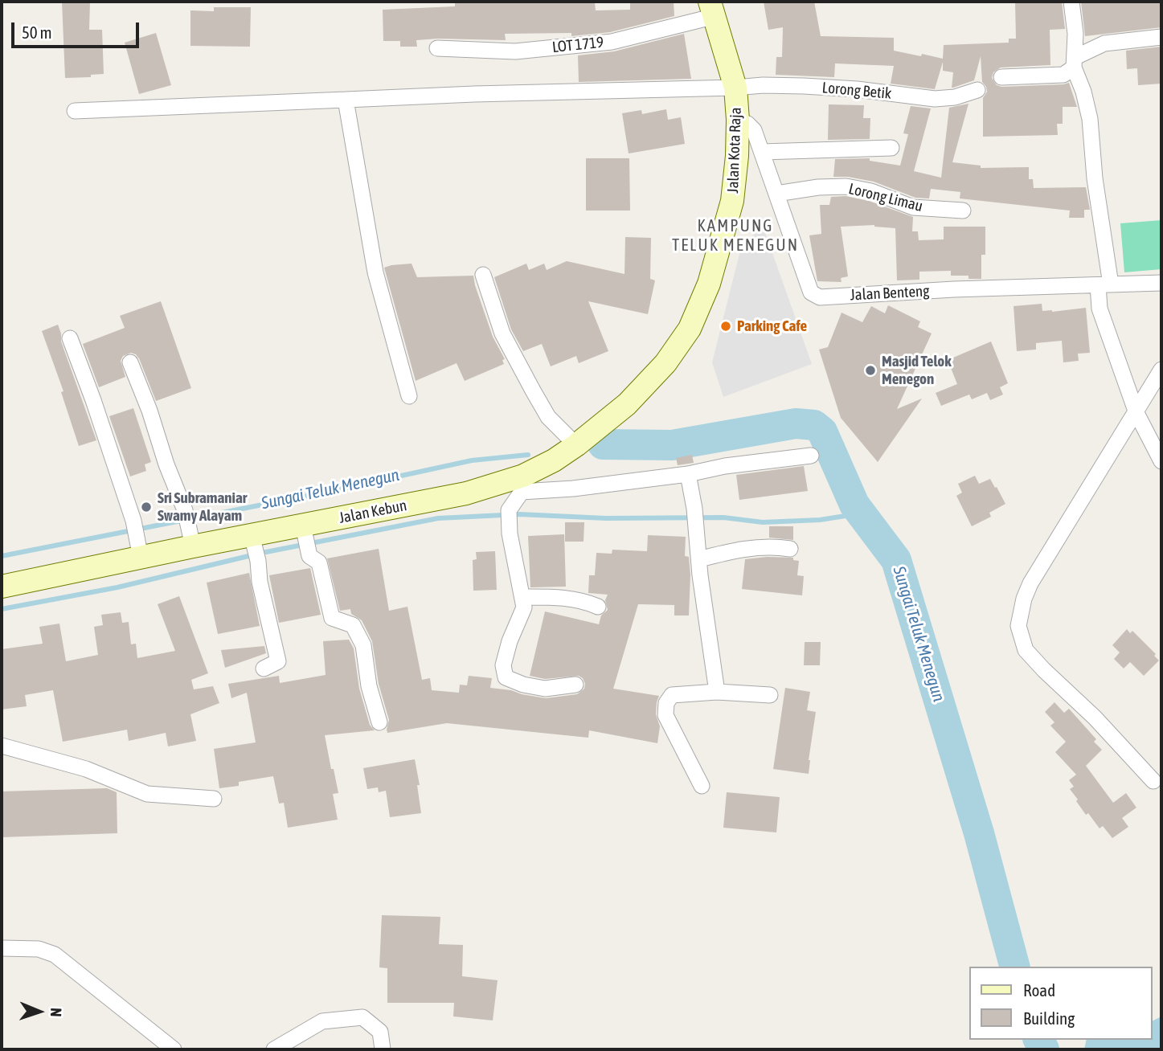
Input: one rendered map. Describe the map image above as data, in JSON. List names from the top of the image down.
{
  "streets": {
    "main road": ["Jalan Kota Raja", "Jalan Kebun"],
    "street": [
      "LOT 1719",
      "Lorong Betik",
      "Lorong Limau",
      "Jalan Benteng"
    ]
  },
  "crossings": [
    ["LOT 1719", "Jalan Kota Raja"],
    ["Lorong Betik", "Jalan Kota Raja"],
    ["Jalan Kota Raja", "Jalan Benteng"],
    ["Jalan Kota Raja", "Jalan Kebun"],
    ["Lorong Limau", "Jalan Benteng"]
  ],
  "districts": ["KAMPUNG TELUK MENEGUN"],
  "water": ["Sungai Teluk Menegun"],
  "places": ["Parking Cafe", "Masjid Telok Menegon", "Sri Subramaniar Swamy Alayam"],
  "legend": ["Road", "Building"],
  "scale_bar": "50 m",
  "north": "right"
}
